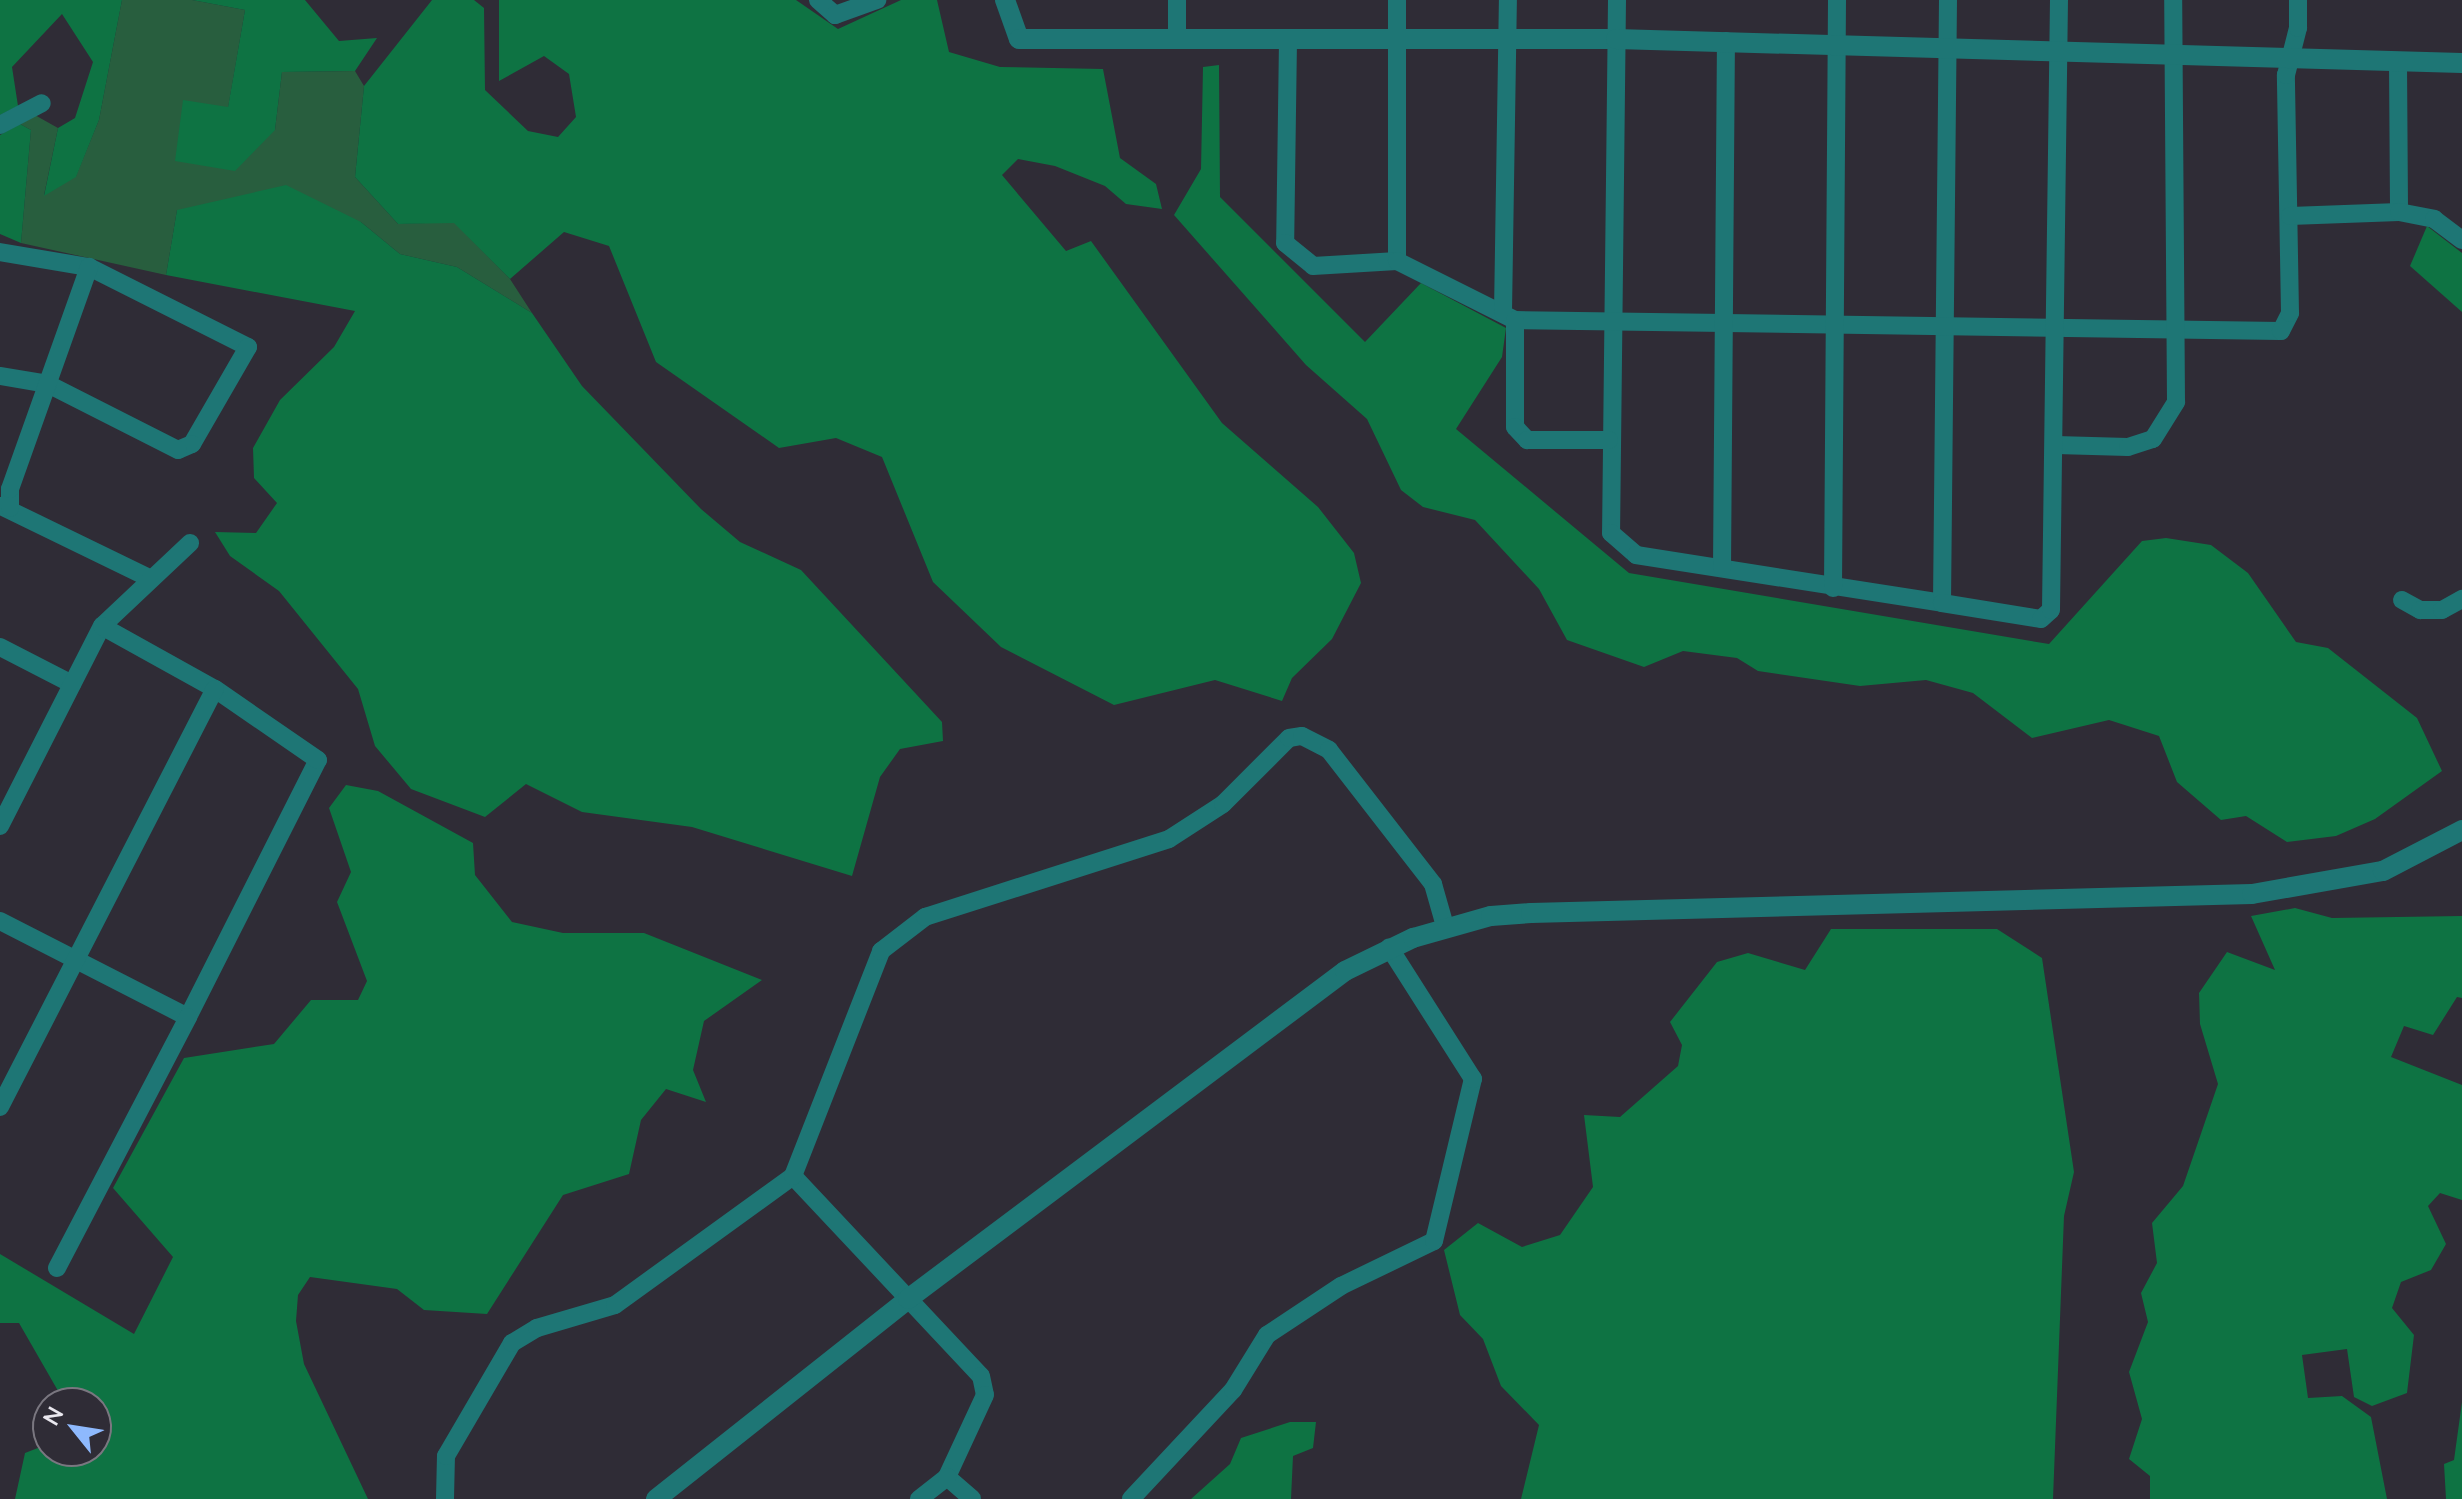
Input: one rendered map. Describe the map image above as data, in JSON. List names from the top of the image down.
{
  "north": "top left"
}
